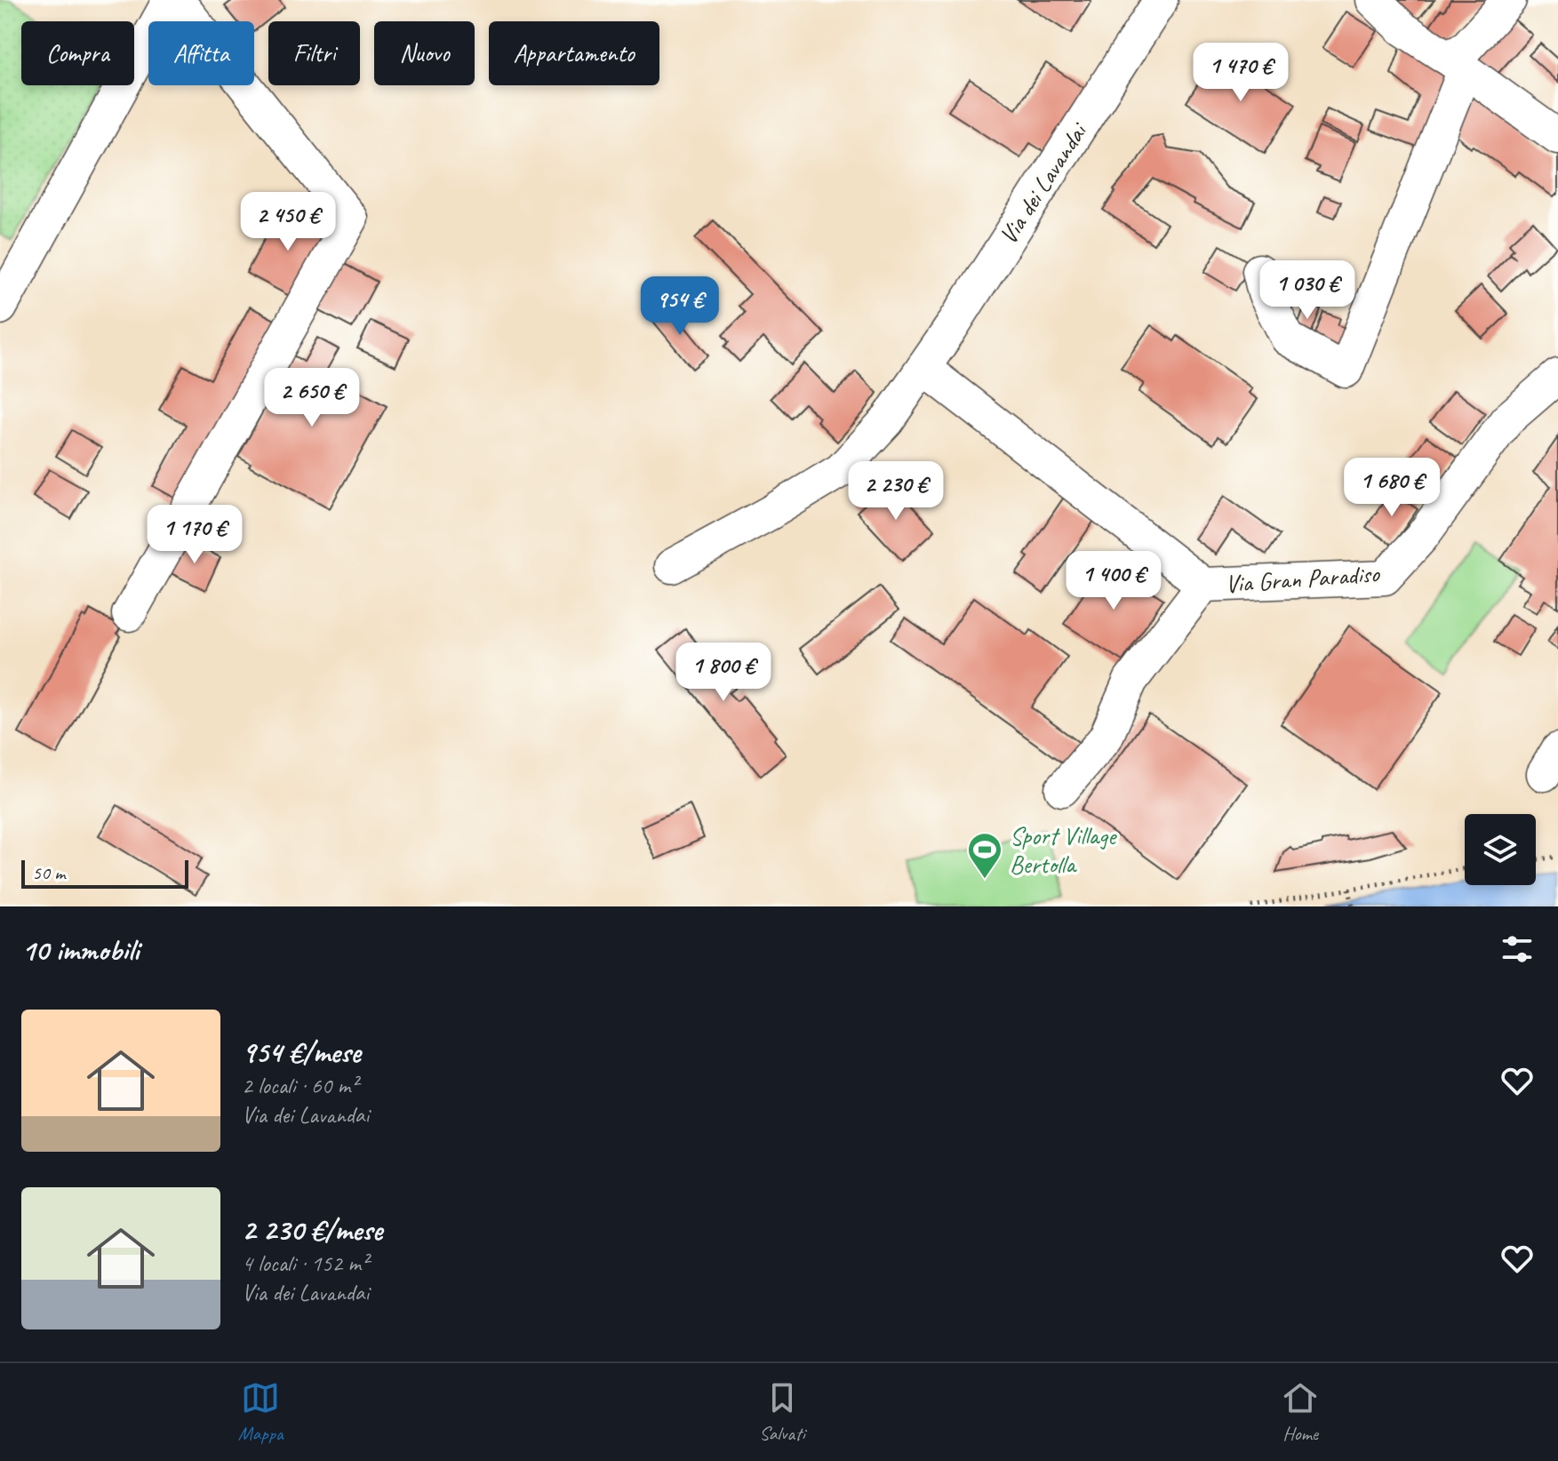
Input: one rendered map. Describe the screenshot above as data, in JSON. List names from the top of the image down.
{
  "streets": {
    "street": ["Via dei Lavandai", "Via Gran Paradiso"]
  },
  "places": {
    "sports": ["Sport Village Bertolla"]
  },
  "scale_bar": "50 m",
  "page": {
    "chip": [
      "Compra",
      "Affitta",
      "Filtri",
      "Nuovo",
      "Appartamento"
    ],
    "price": [
      "1 470 €",
      "2 450 €",
      "1 030 €",
      "954 €",
      "2 650 €",
      "1 680 €",
      "2 230 €",
      "1 170 €",
      "1 400 €",
      "1 800 €"
    ],
    "scale": "50 m",
    "heading": "10 immobili",
    "list": [
      {
        "name": "954 €/mese",
        "note": "2 locali · 60 m² · Via dei Lavandai"
      },
      {
        "name": "2 230 €/mese",
        "note": "4 locali · 152 m² · Via dei Lavandai"
      }
    ],
    "tabs": ["Mappa", "Salvati", "Home"]
  }
}
